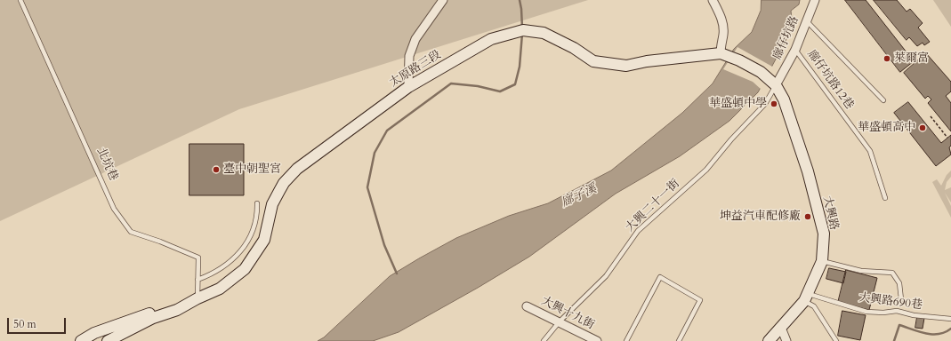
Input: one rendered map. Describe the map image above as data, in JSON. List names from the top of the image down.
{
  "streets": {
    "main road": ["太原路三段", "大興路"],
    "street": ["廍仔坑路", "大興十九街"],
    "lane": [
      "廍仔坑路12巷",
      "北坑巷",
      "大興二十一街",
      "大興路690巷"
    ]
  },
  "crossings": [
    ["廍仔坑路", "廍仔坑路12巷"],
    ["廍仔坑路", "大興二十一街"],
    ["廍仔坑路", "大興路"],
    ["太原路三段", "北坑巷"],
    ["大興二十一街", "大興路"],
    ["大興二十一街", "大興十九街"],
    ["大興路", "大興路690巷"]
  ],
  "water": ["廍子溪"],
  "places": [
    "萊爾富",
    "華盛頓中學",
    "華盛頓高中",
    "臺中朝聖宮",
    "坤益汽車配修廠"
  ],
  "scale_bar": "50 m"
}
